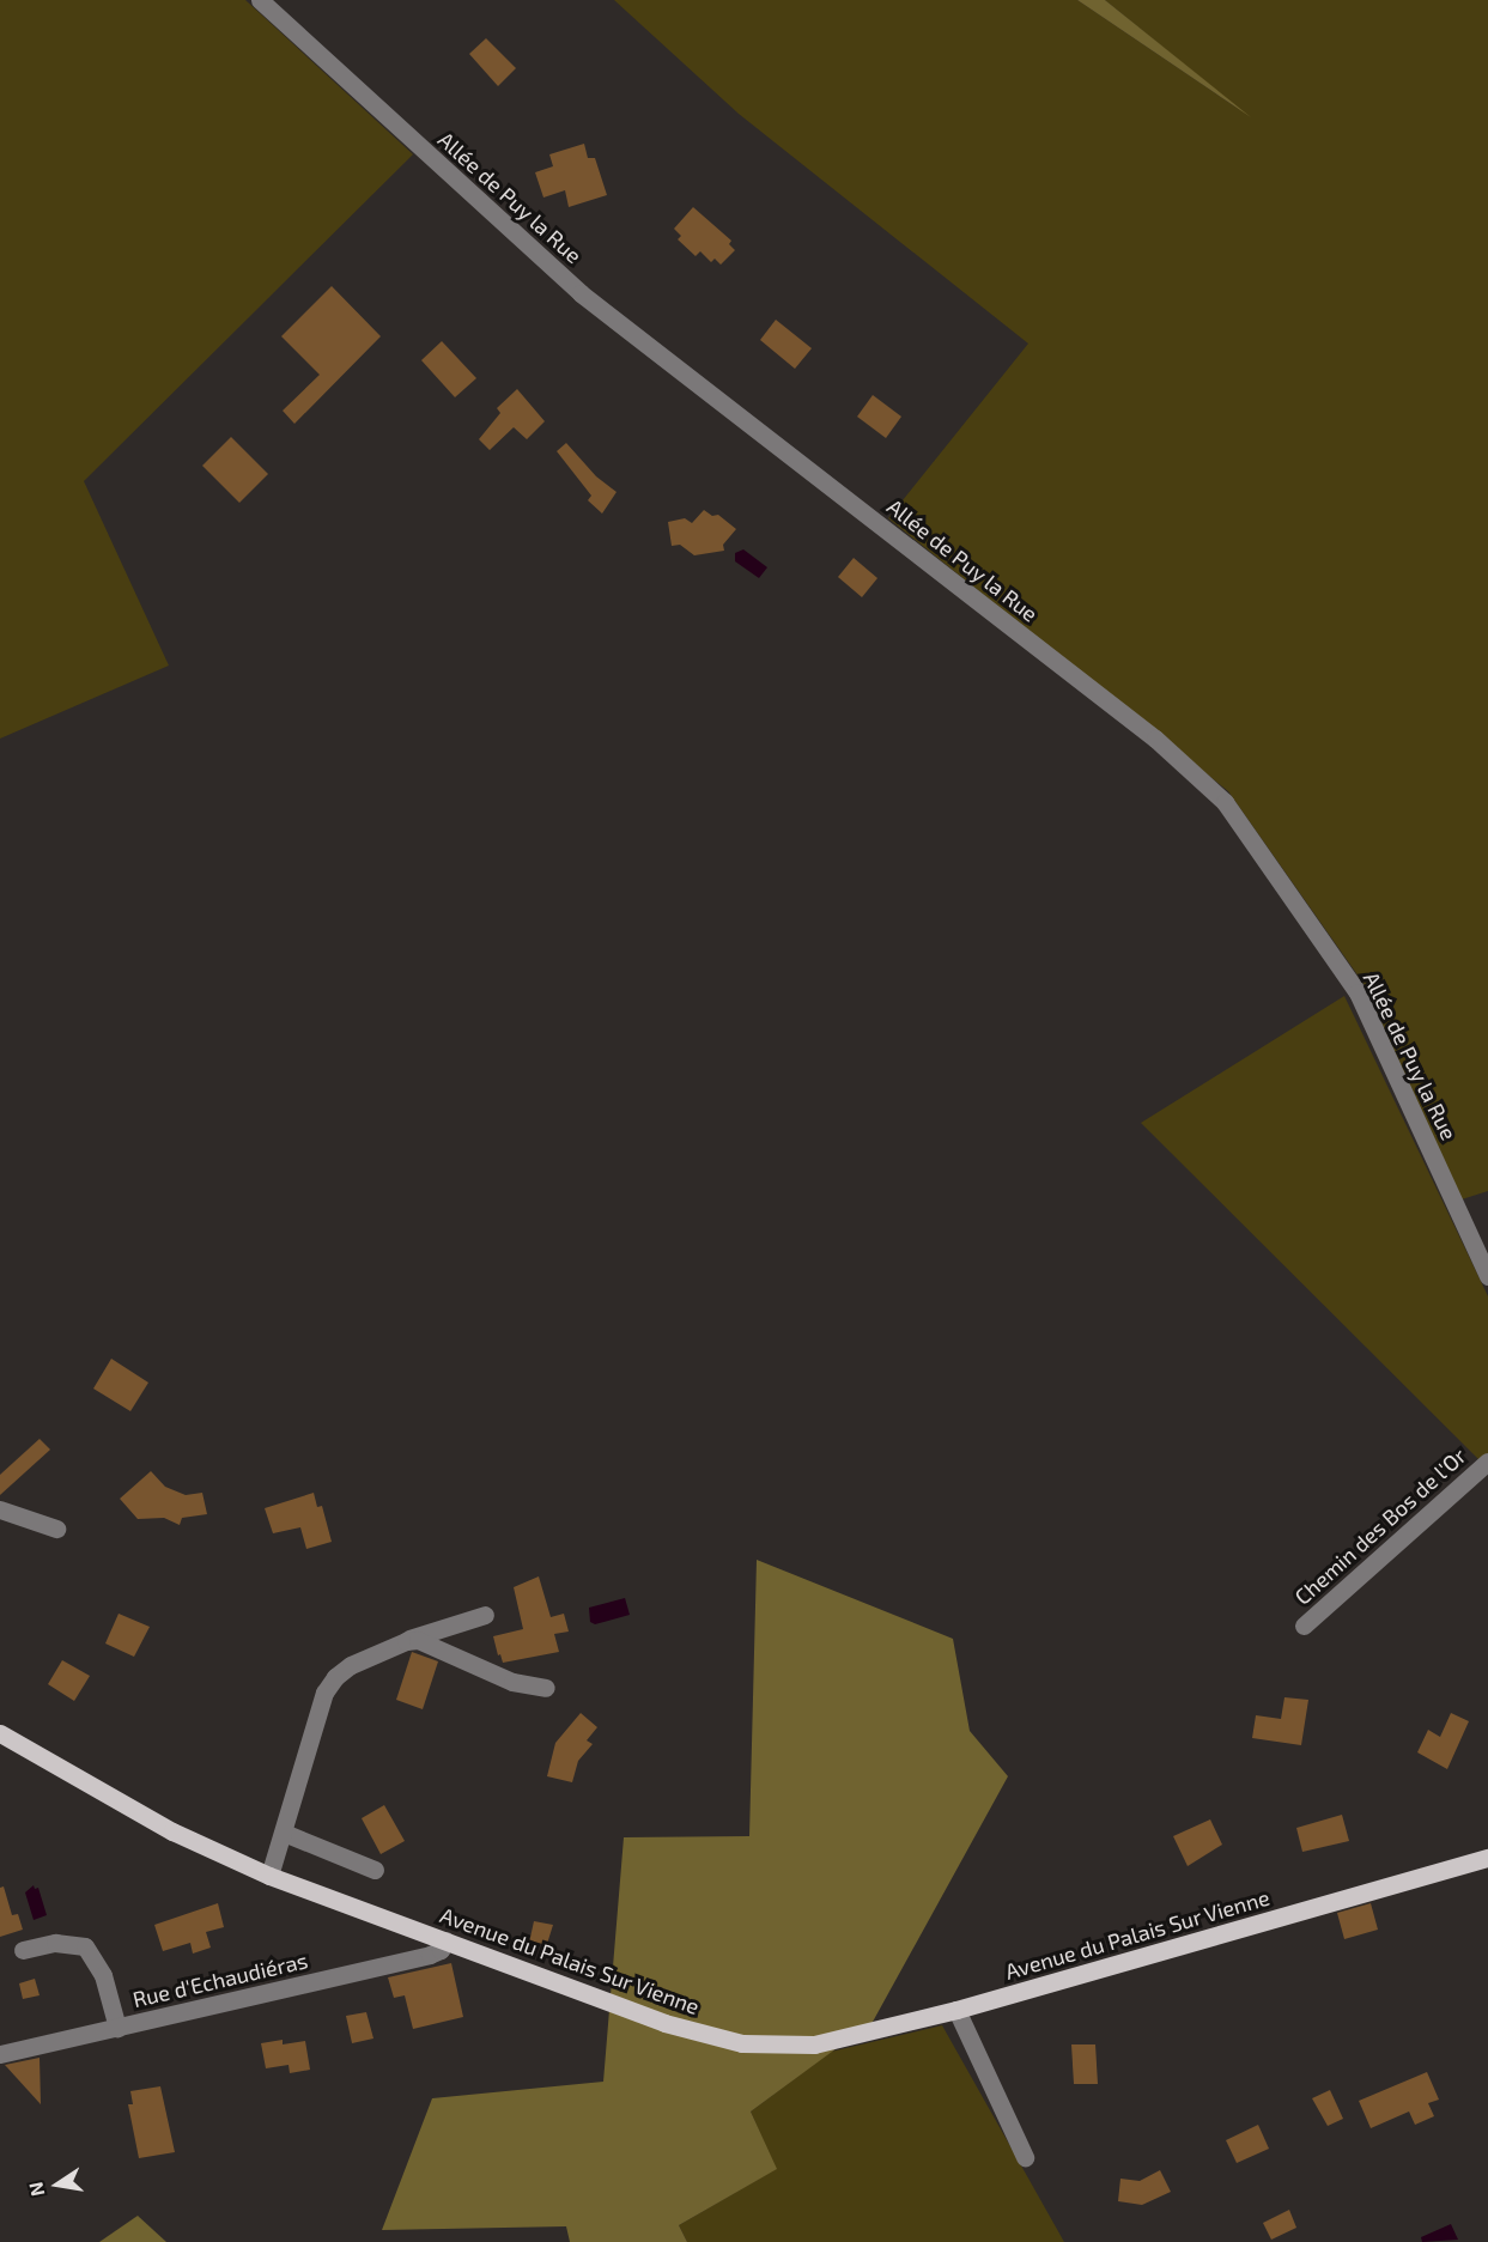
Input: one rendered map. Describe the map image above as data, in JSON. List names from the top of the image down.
{
  "streets": {
    "main road": ["Avenue du Palais Sur Vienne"],
    "street": ["Allée de Puy la Rue", "Chemin des Bos de l'Or", "Rue d'Echaudiéras"]
  },
  "crossings": [
    ["Avenue du Palais Sur Vienne", "Rue d'Echaudiéras"]
  ],
  "north": "left"
}
